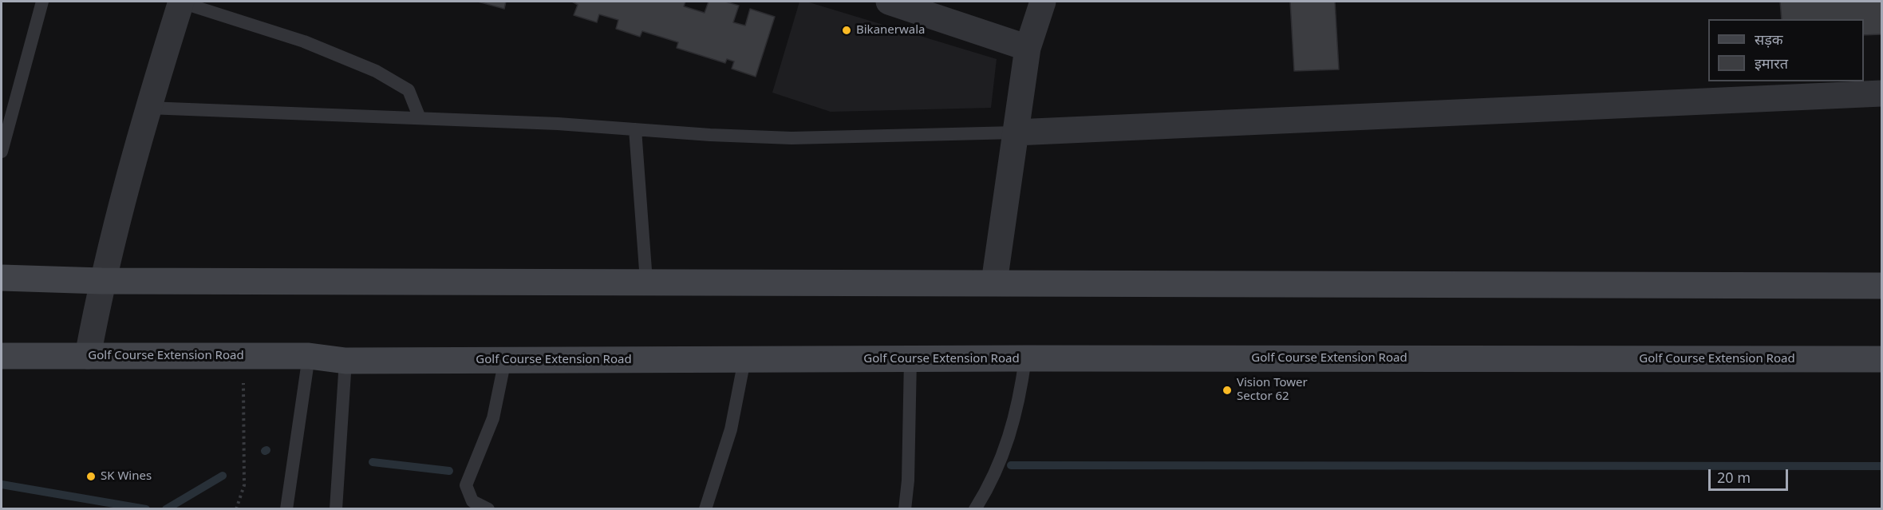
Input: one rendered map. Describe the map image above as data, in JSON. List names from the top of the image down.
{
  "streets": {
    "main road": ["Golf Course Extension Road"]
  },
  "places": ["Bikanerwala", "Vision Tower Sector 62", "SK Wines"],
  "legend": ["सड़क", "इमारत"],
  "scale_bar": "20 m"
}
